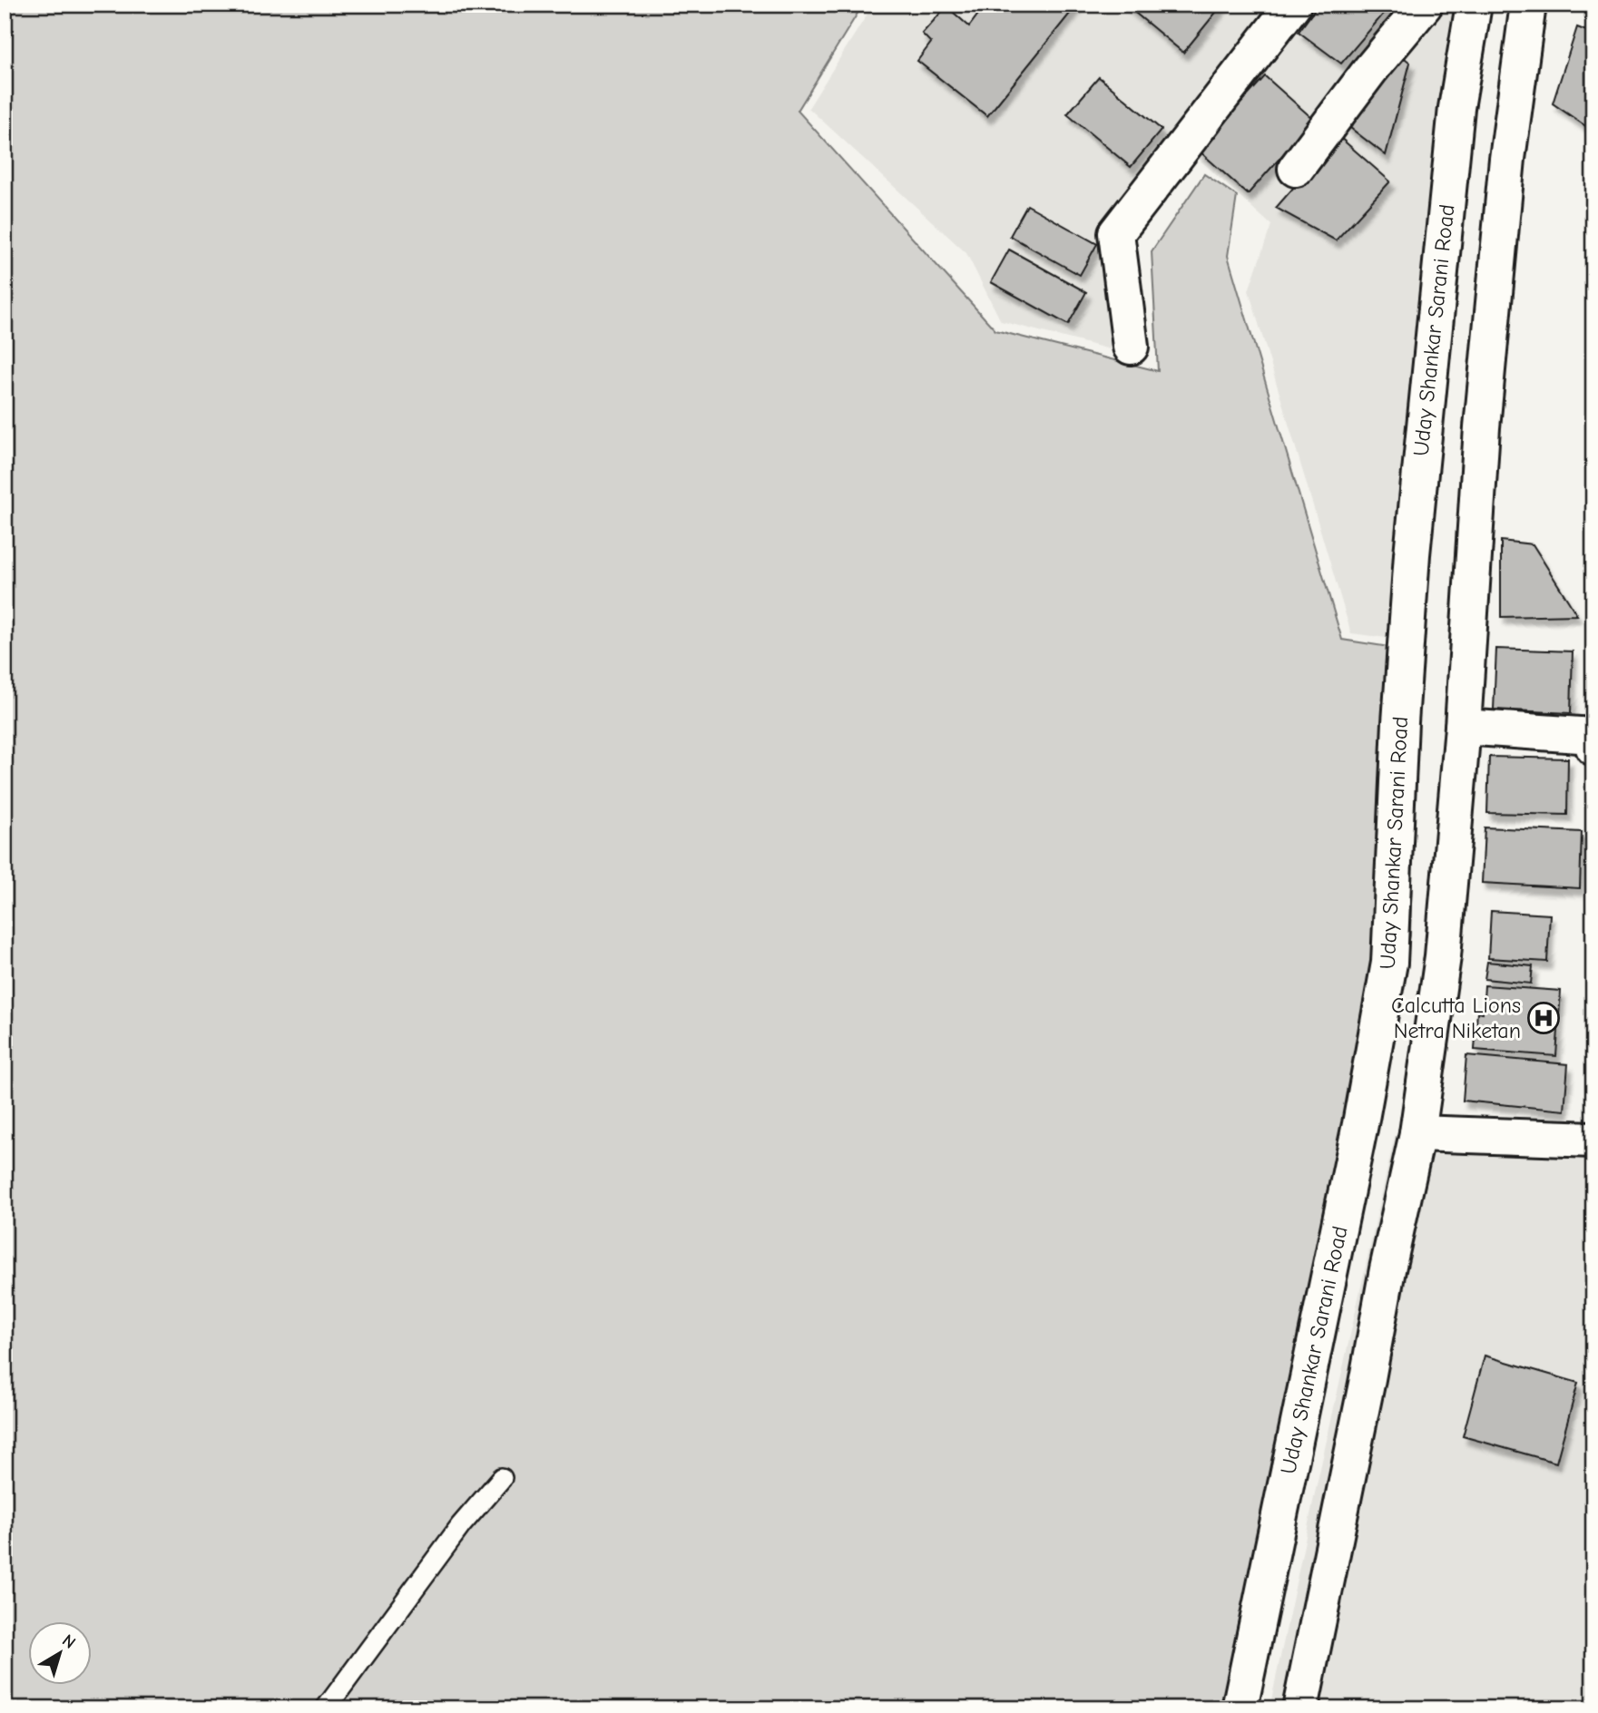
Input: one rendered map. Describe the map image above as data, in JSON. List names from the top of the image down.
{
  "streets": {
    "street": ["Uday Shankar Sarani Road"]
  },
  "places": {
    "hospital": ["Calcutta Lions Netra Niketan"]
  },
  "north": "top right"
}
